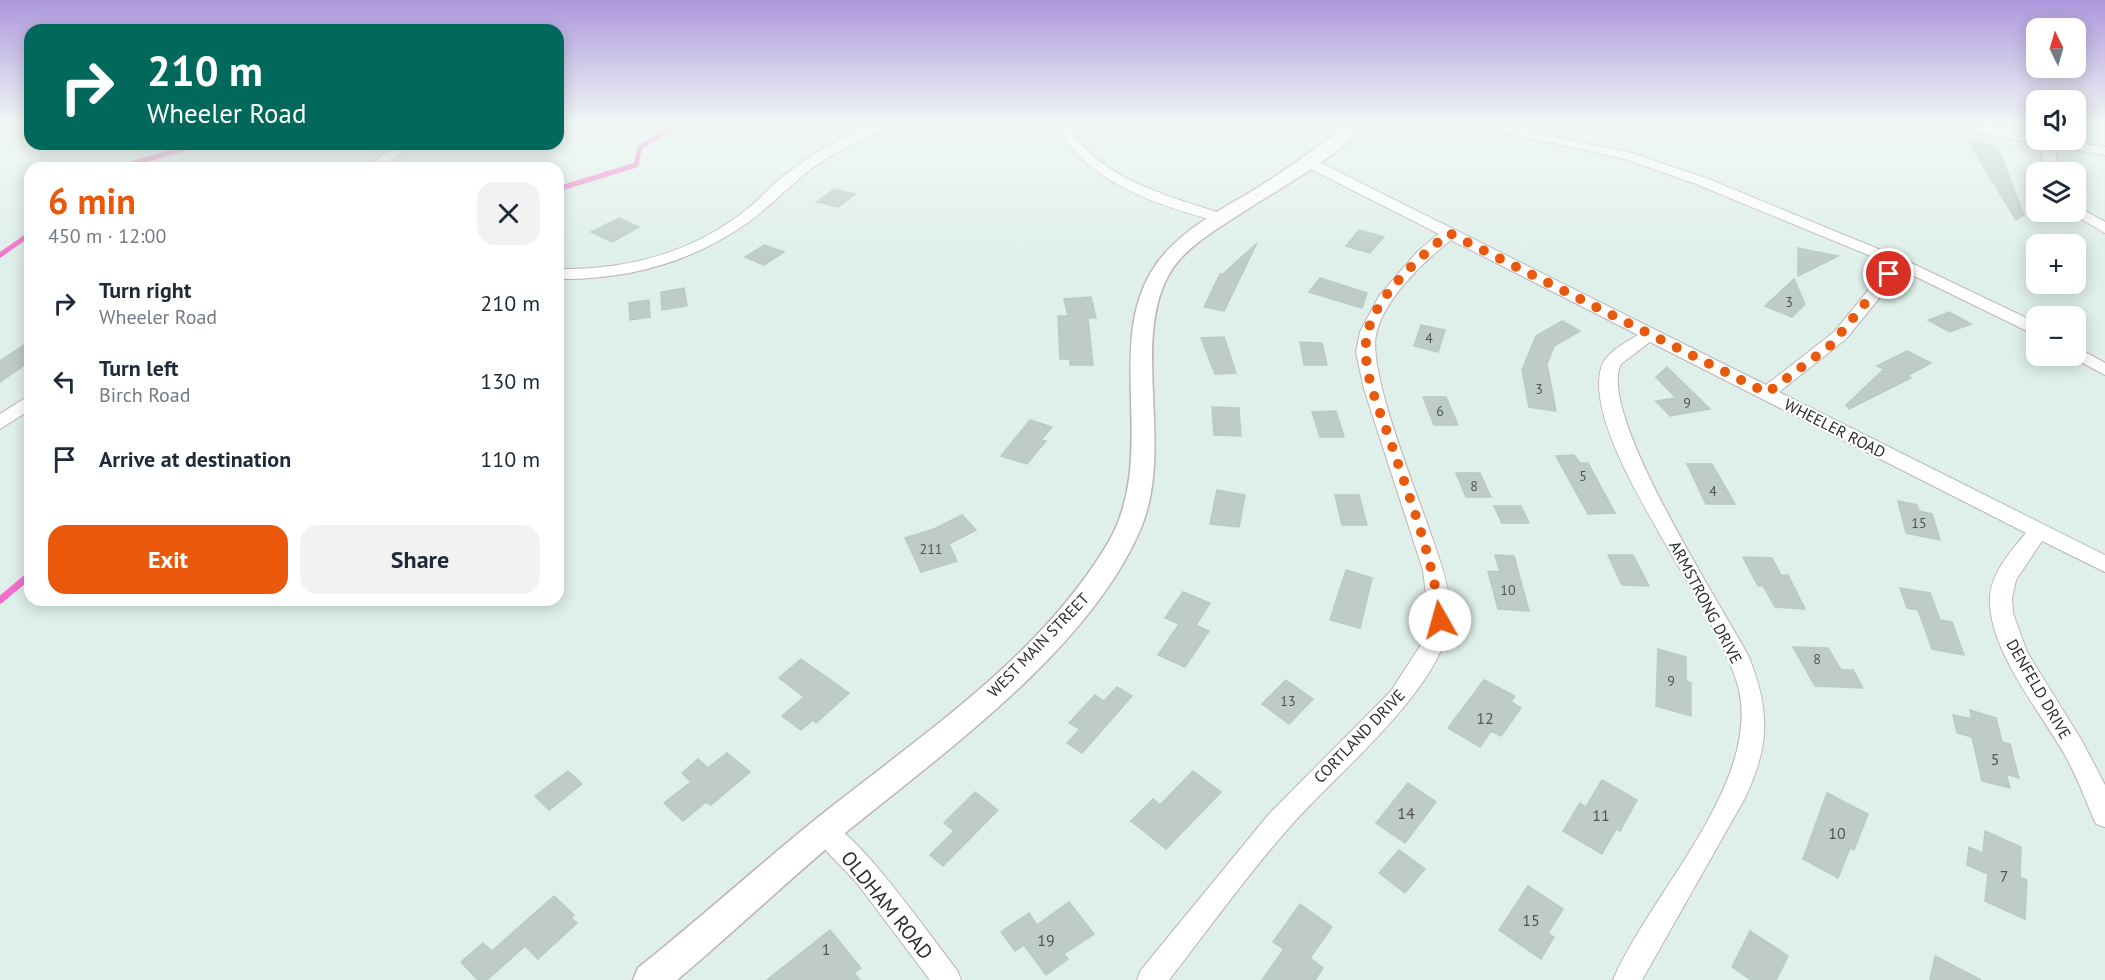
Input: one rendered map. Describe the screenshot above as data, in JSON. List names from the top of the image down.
{
  "streets": {
    "street": [
      "WHEELER ROAD",
      "ARMSTRONG DRIVE",
      "WEST MAIN STREET",
      "DENFELD DRIVE",
      "CORTLAND DRIVE",
      "OLDHAM ROAD"
    ]
  },
  "crossings": [
    ["WHEELER ROAD", "ARMSTRONG DRIVE"],
    ["WHEELER ROAD", "DENFELD DRIVE"],
    ["WHEELER ROAD", "CORTLAND DRIVE"],
    ["WEST MAIN STREET", "OLDHAM ROAD"]
  ],
  "house_numbers": [
    "3",
    "4",
    "3",
    "9",
    "6",
    "5",
    "8",
    "4",
    "15",
    "211",
    "10",
    "8",
    "9",
    "13",
    "12",
    "5",
    "14",
    "11",
    "10",
    "7",
    "15",
    "19",
    "1"
  ],
  "north": "top",
  "page": {
    "map_buttons": ["+", "−"],
    "turn": ["210 m", "Wheeler Road"],
    "heading": ["6 min", "450 m · 12:00"],
    "list": [
      {
        "name": "Turn right",
        "note": "Wheeler Road",
        "value": "210 m"
      },
      {
        "name": "Turn left",
        "note": "Birch Road",
        "value": "130 m"
      },
      {
        "name": "Arrive at destination",
        "value": "110 m"
      }
    ],
    "buttons": ["Exit", "Share"]
  }
}
